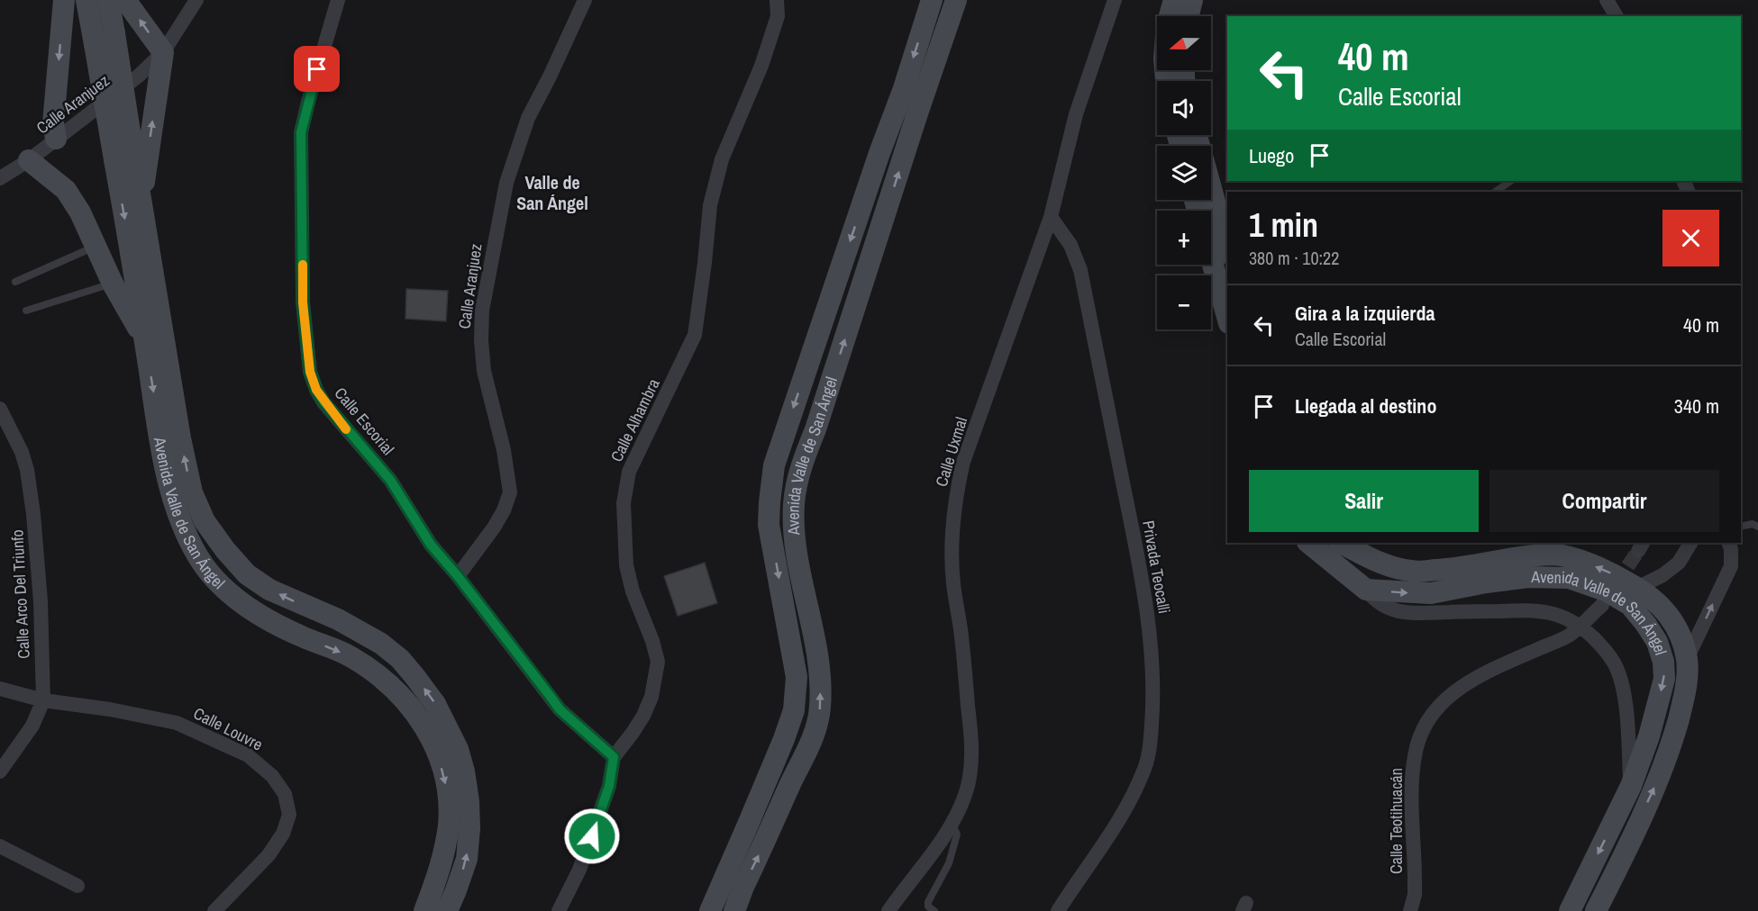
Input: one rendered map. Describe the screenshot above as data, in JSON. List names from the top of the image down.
{
  "streets": {
    "street": [
      "Calle Aranjuez",
      "Calle Alhambra",
      "Calle Escorial",
      "Calle Uxmal",
      "Avenida Valle de San Ángel",
      "Privada Teocalli",
      "Calle Arco Del Triunfo",
      "Calle Louvre",
      "Calle Teotihuacán"
    ]
  },
  "crossings": [
    ["Calle Aranjuez", "Calle Escorial"],
    ["Calle Alhambra", "Calle Escorial"],
    ["Calle Uxmal", "Privada Teocalli"],
    ["Calle Arco Del Triunfo", "Calle Louvre"]
  ],
  "districts": ["Valle de San Ángel"],
  "north": "left",
  "page": {
    "map_buttons": ["+", "−"],
    "turn": ["40 m", "Calle Escorial"],
    "then": "Luego",
    "heading": ["1 min", "380 m · 10:22"],
    "list": [
      {
        "name": "Gira a la izquierda",
        "note": "Calle Escorial",
        "value": "40 m"
      },
      {
        "name": "Llegada al destino",
        "value": "340 m"
      }
    ],
    "buttons": ["Salir", "Compartir"]
  }
}
